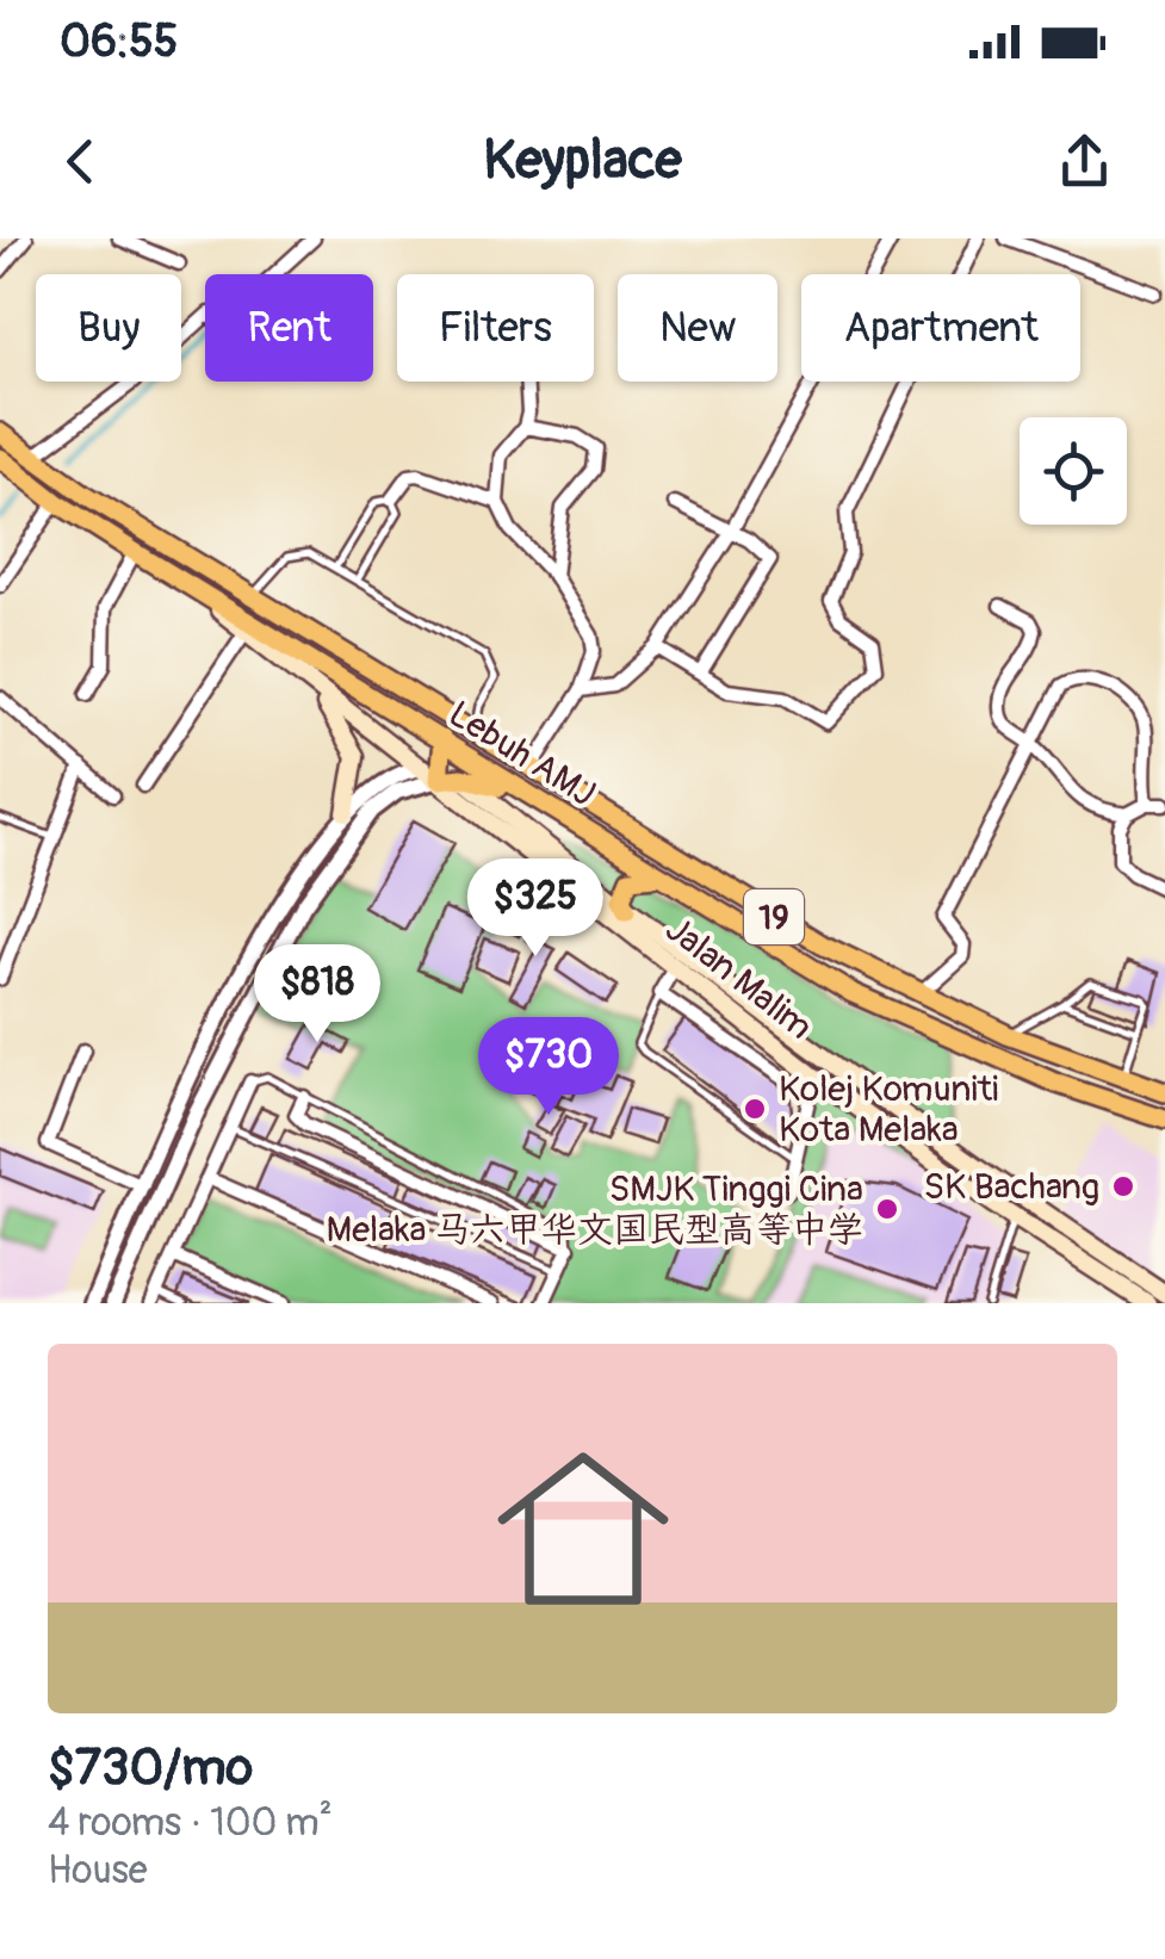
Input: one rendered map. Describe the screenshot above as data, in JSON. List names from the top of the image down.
{
  "streets": {
    "highway": ["Lebuh AMJ", "19"],
    "main road": ["Jalan Malim"]
  },
  "crossings": [
    ["Lebuh AMJ", "19"]
  ],
  "places": ["Kolej Komuniti Kota Melaka", "SK Bachang", "SMJK Tinggi Cina Melaka 马六甲华文国民型高等中学"],
  "page": {
    "status": "06:55",
    "header": "Keyplace",
    "chip": [
      "Buy",
      "Rent",
      "Filters",
      "New",
      "Apartment"
    ],
    "price": ["$325", "$818", "$730"],
    "list": [
      {
        "name": "$730/mo",
        "note": "4 rooms · 100 m² · House"
      }
    ]
  }
}
